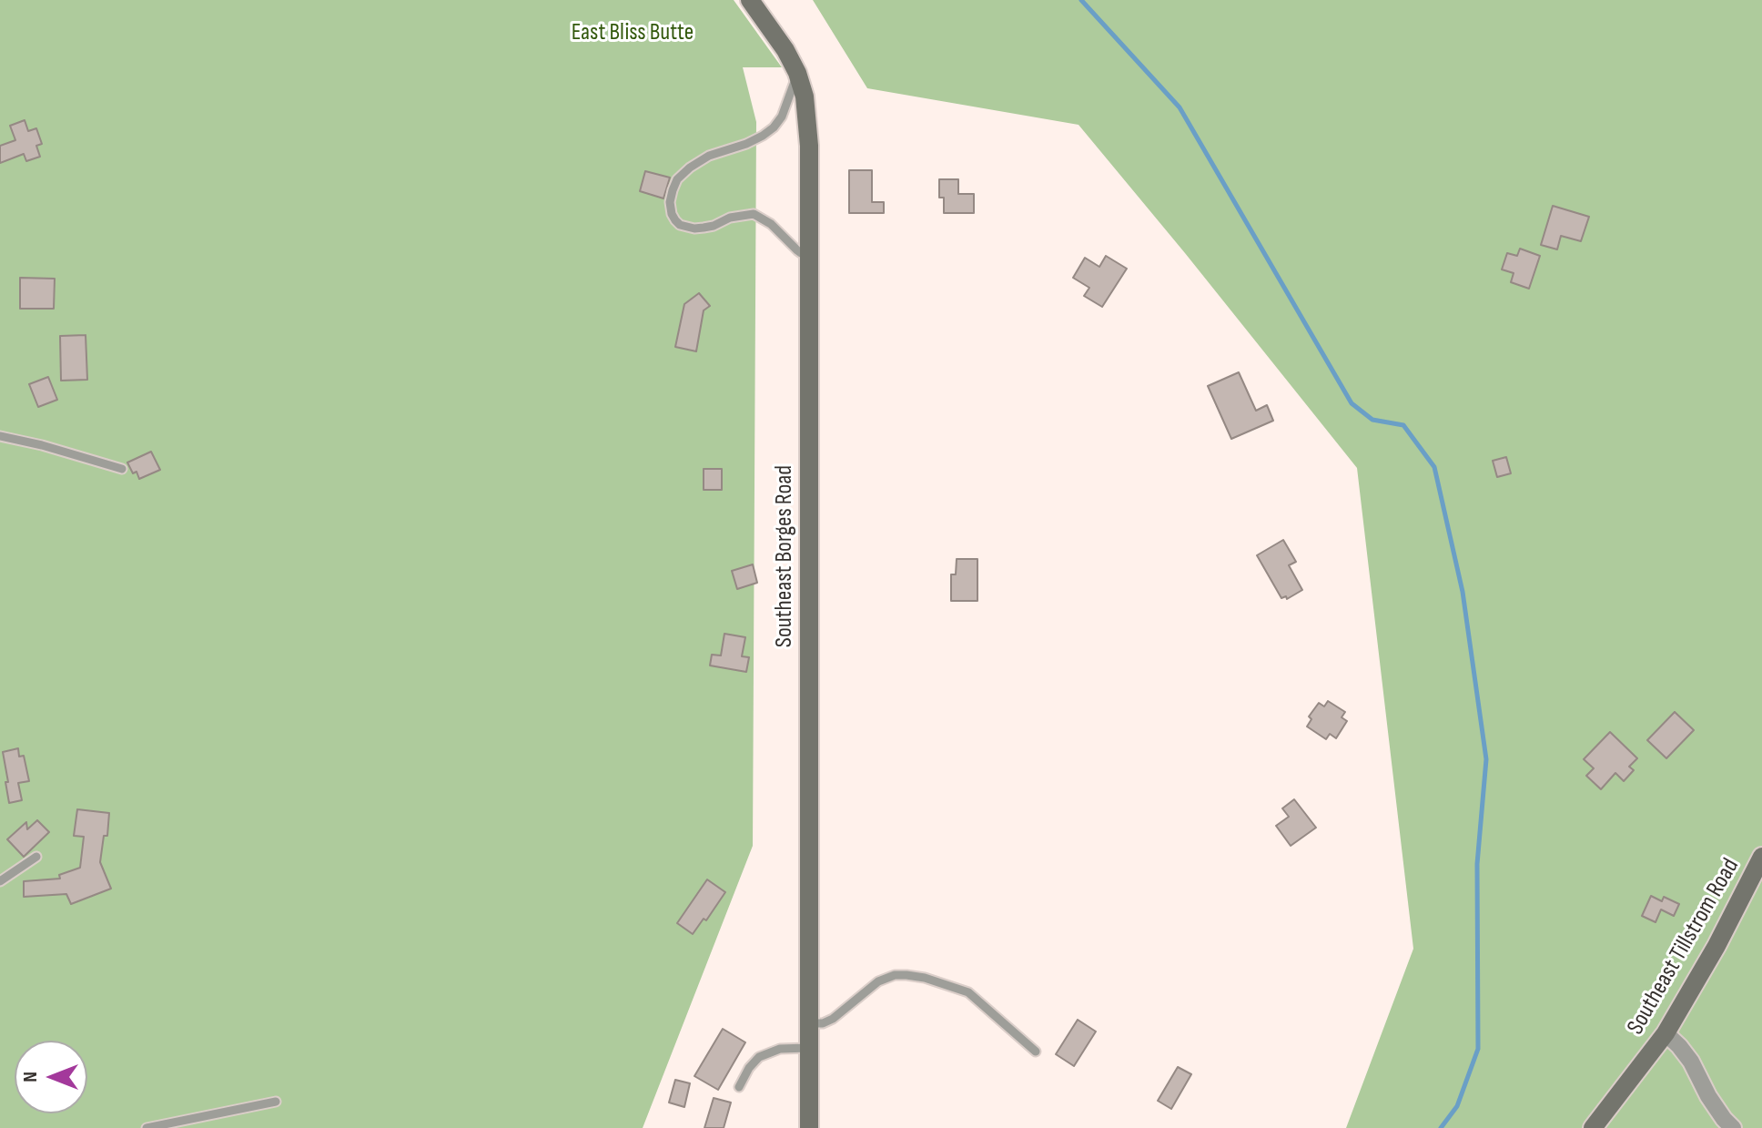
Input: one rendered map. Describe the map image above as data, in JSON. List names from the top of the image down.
{
  "streets": {
    "street": ["Southeast Borges Road", "Southeast Tillstrom Road"]
  },
  "parks": ["East Bliss Butte"],
  "north": "left"
}
